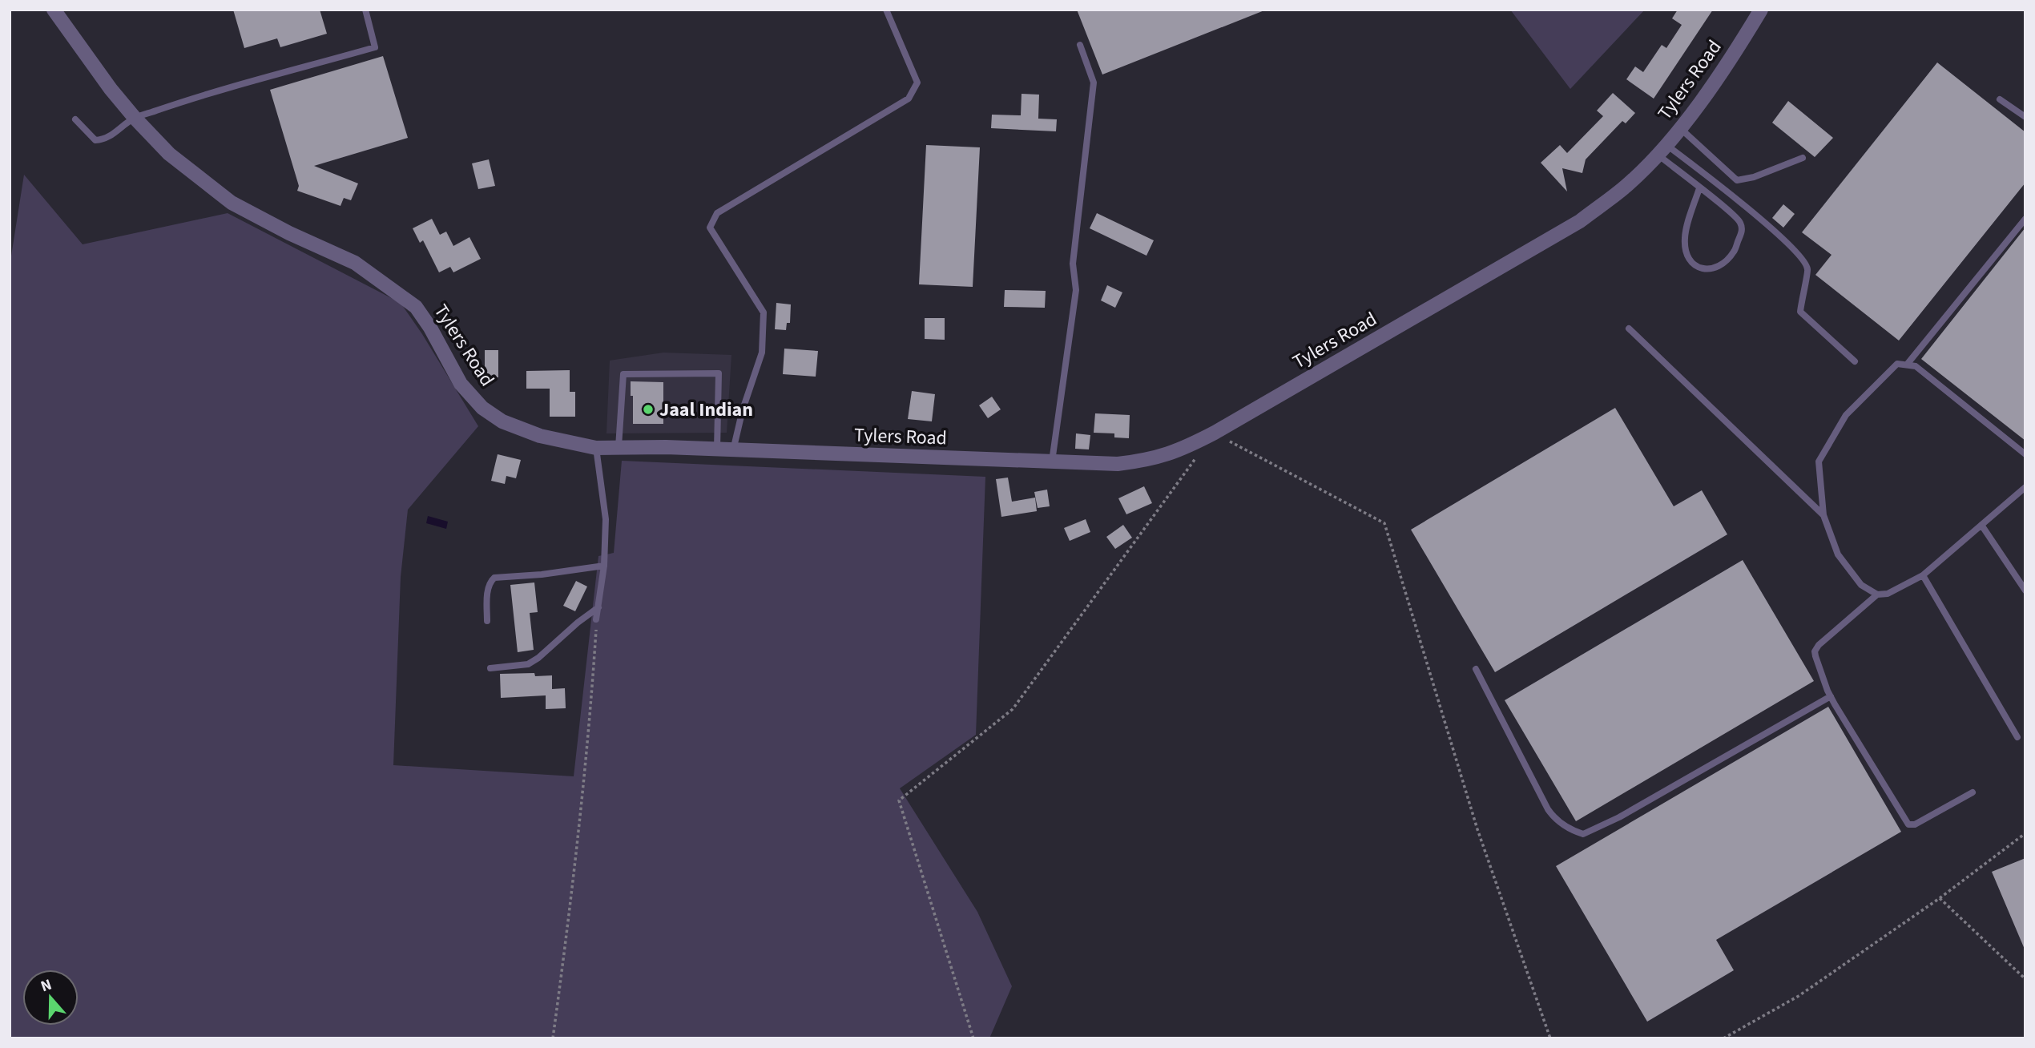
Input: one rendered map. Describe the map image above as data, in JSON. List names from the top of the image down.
{
  "streets": {
    "street": ["Tylers Road"]
  },
  "places": ["Jaal Indian"],
  "north": "top"
}
